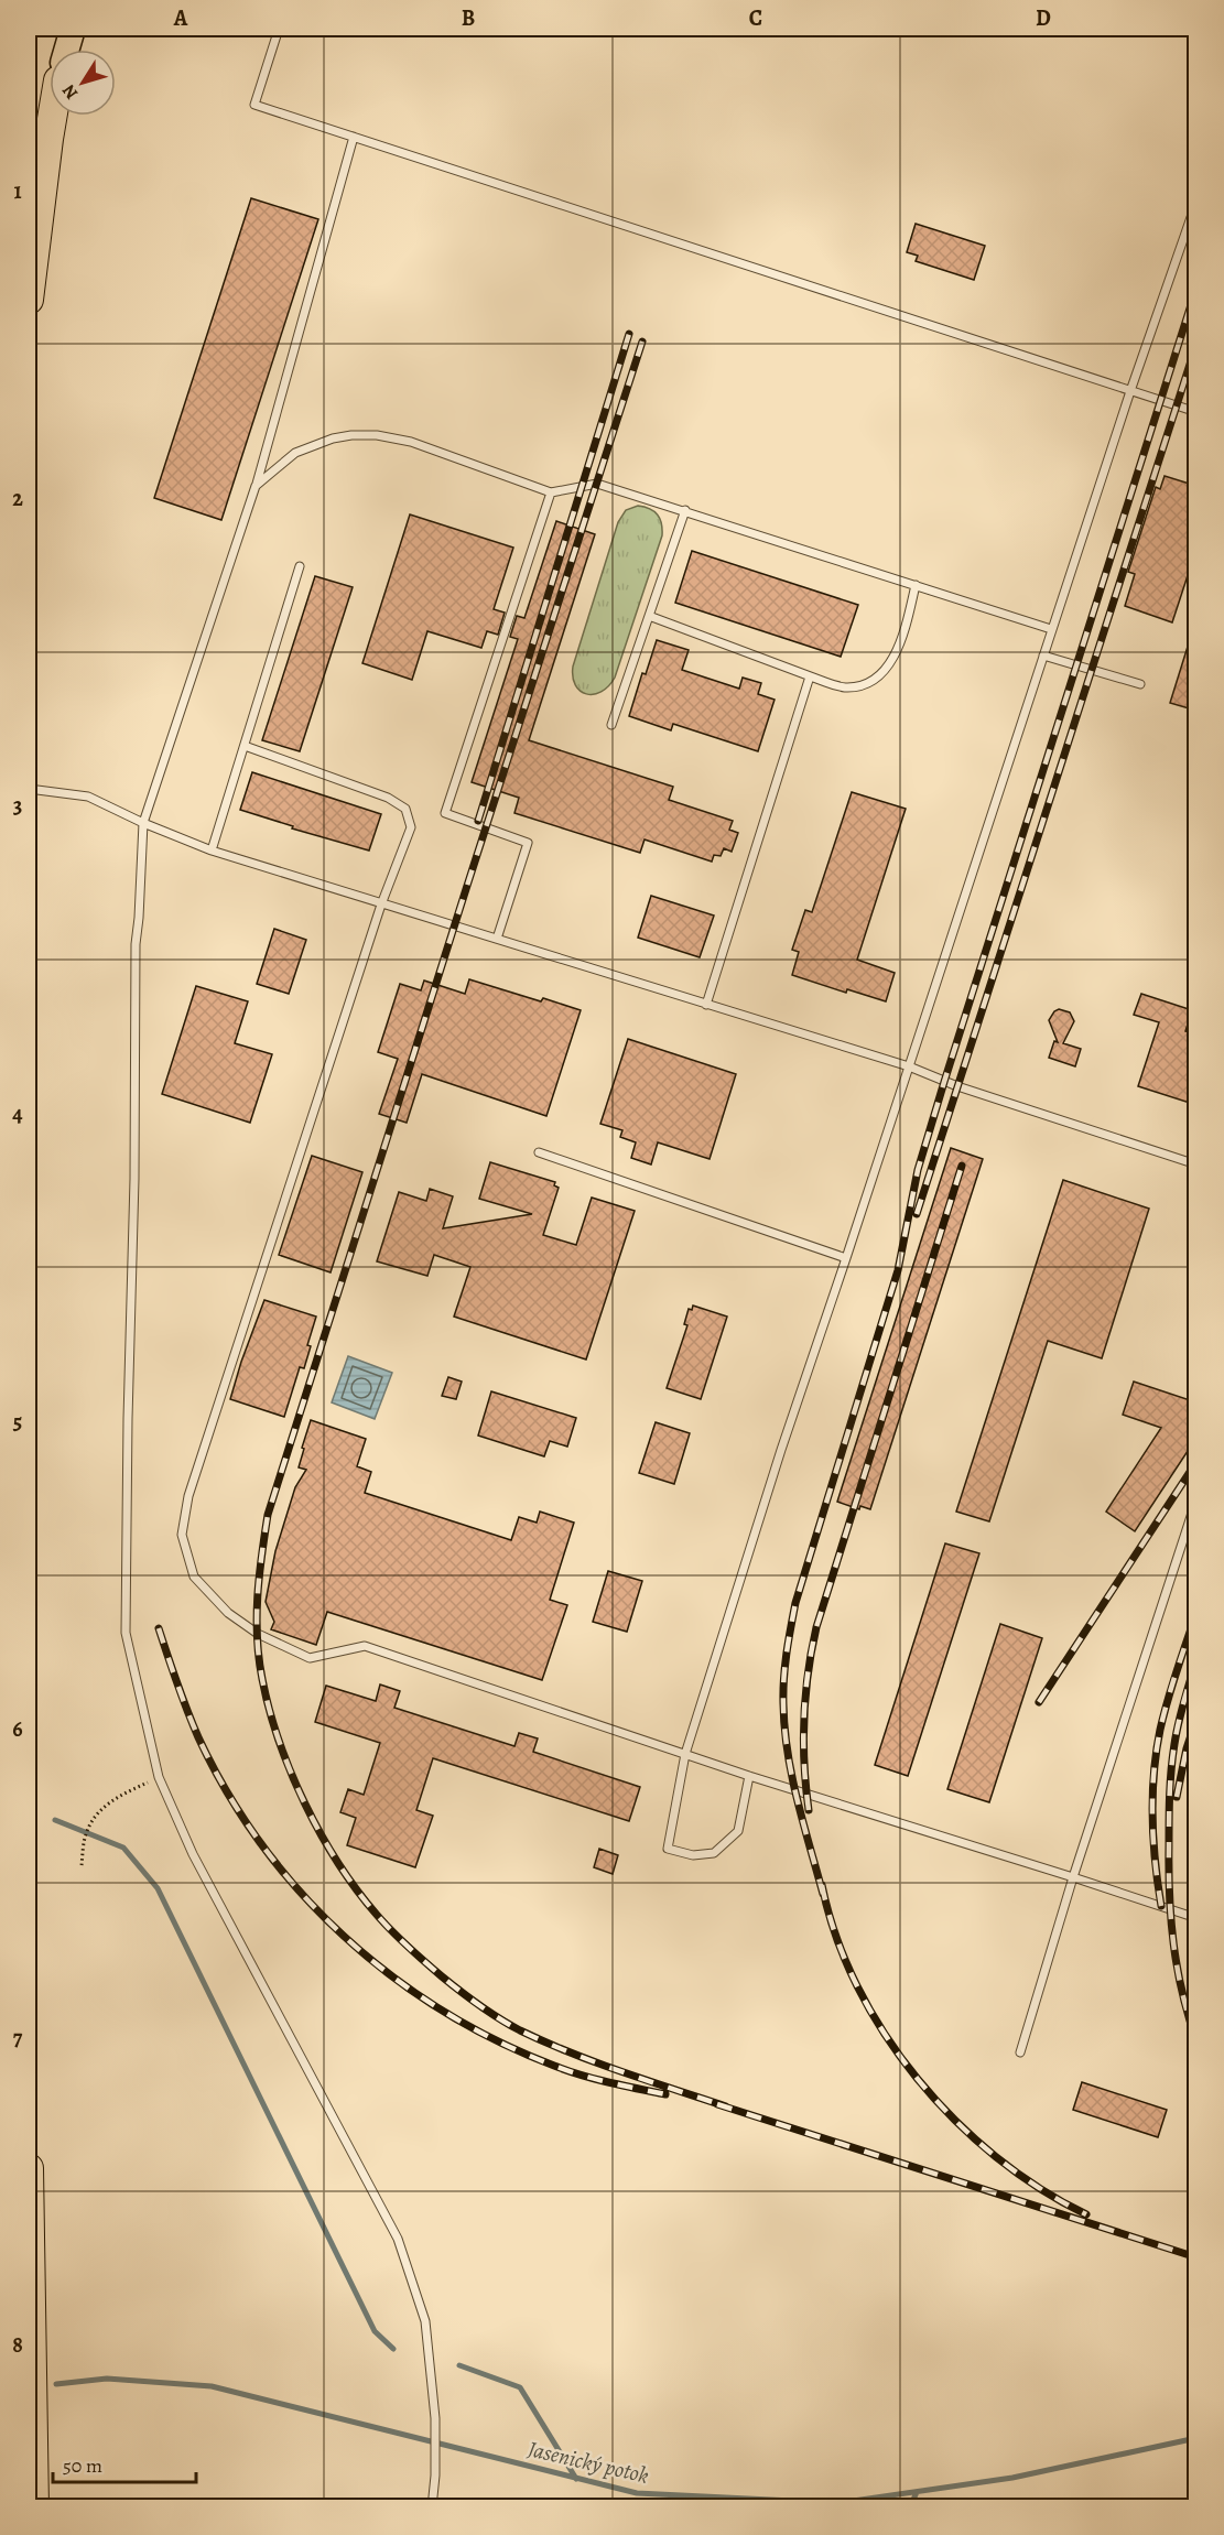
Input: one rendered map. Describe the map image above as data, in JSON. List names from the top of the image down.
{
  "water": ["Jasenický potok"],
  "scale_bar": "50 m",
  "north": "bottom left",
  "grid": {
    "columns": [
      "A",
      "B",
      "C",
      "D"
    ],
    "rows": [
      "1",
      "2",
      "3",
      "4",
      "5",
      "6",
      "7",
      "8"
    ]
  }
}
